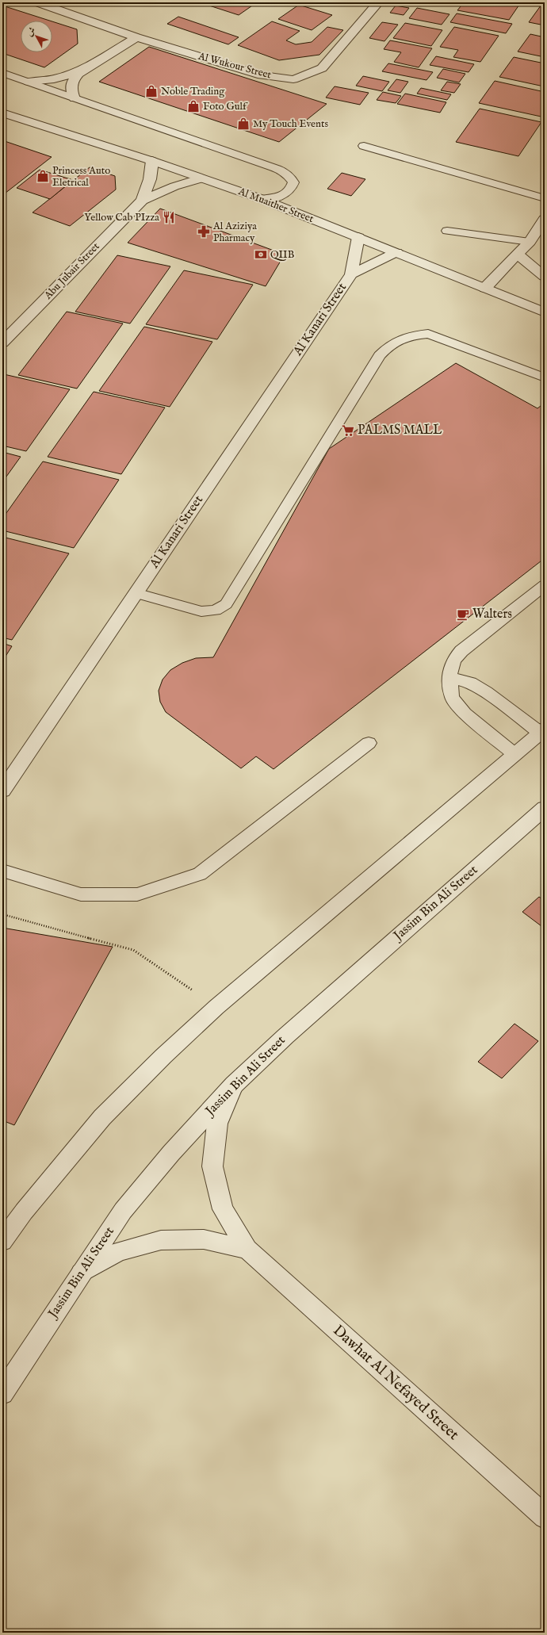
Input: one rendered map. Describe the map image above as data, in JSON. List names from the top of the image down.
{
  "streets": {
    "street": [
      "Al Wukour Street",
      "Al Muaither Street",
      "Abu Jubair Street",
      "Al Kanari Street",
      "Jassim Bin Ali Street",
      "Dawhat Al Nefayed Street"
    ]
  },
  "crossings": [
    ["Al Muaither Street", "Abu Jubair Street"],
    ["Al Muaither Street", "Al Kanari Street"],
    ["Jassim Bin Ali Street", "Dawhat Al Nefayed Street"]
  ],
  "places": {
    "shop": [
      "Noble Trading",
      "Foto Gulf",
      "My Touch Events",
      "Princess Auto Eletrical"
    ],
    "restaurant": ["Yellow Cab PIzza"],
    "pharmacy": ["Al Aziziya Pharmacy"],
    "bank": ["QIIB"],
    "supermarket": ["PALMS MALL"],
    "cafe": ["Walters"]
  },
  "north": "top left"
}
